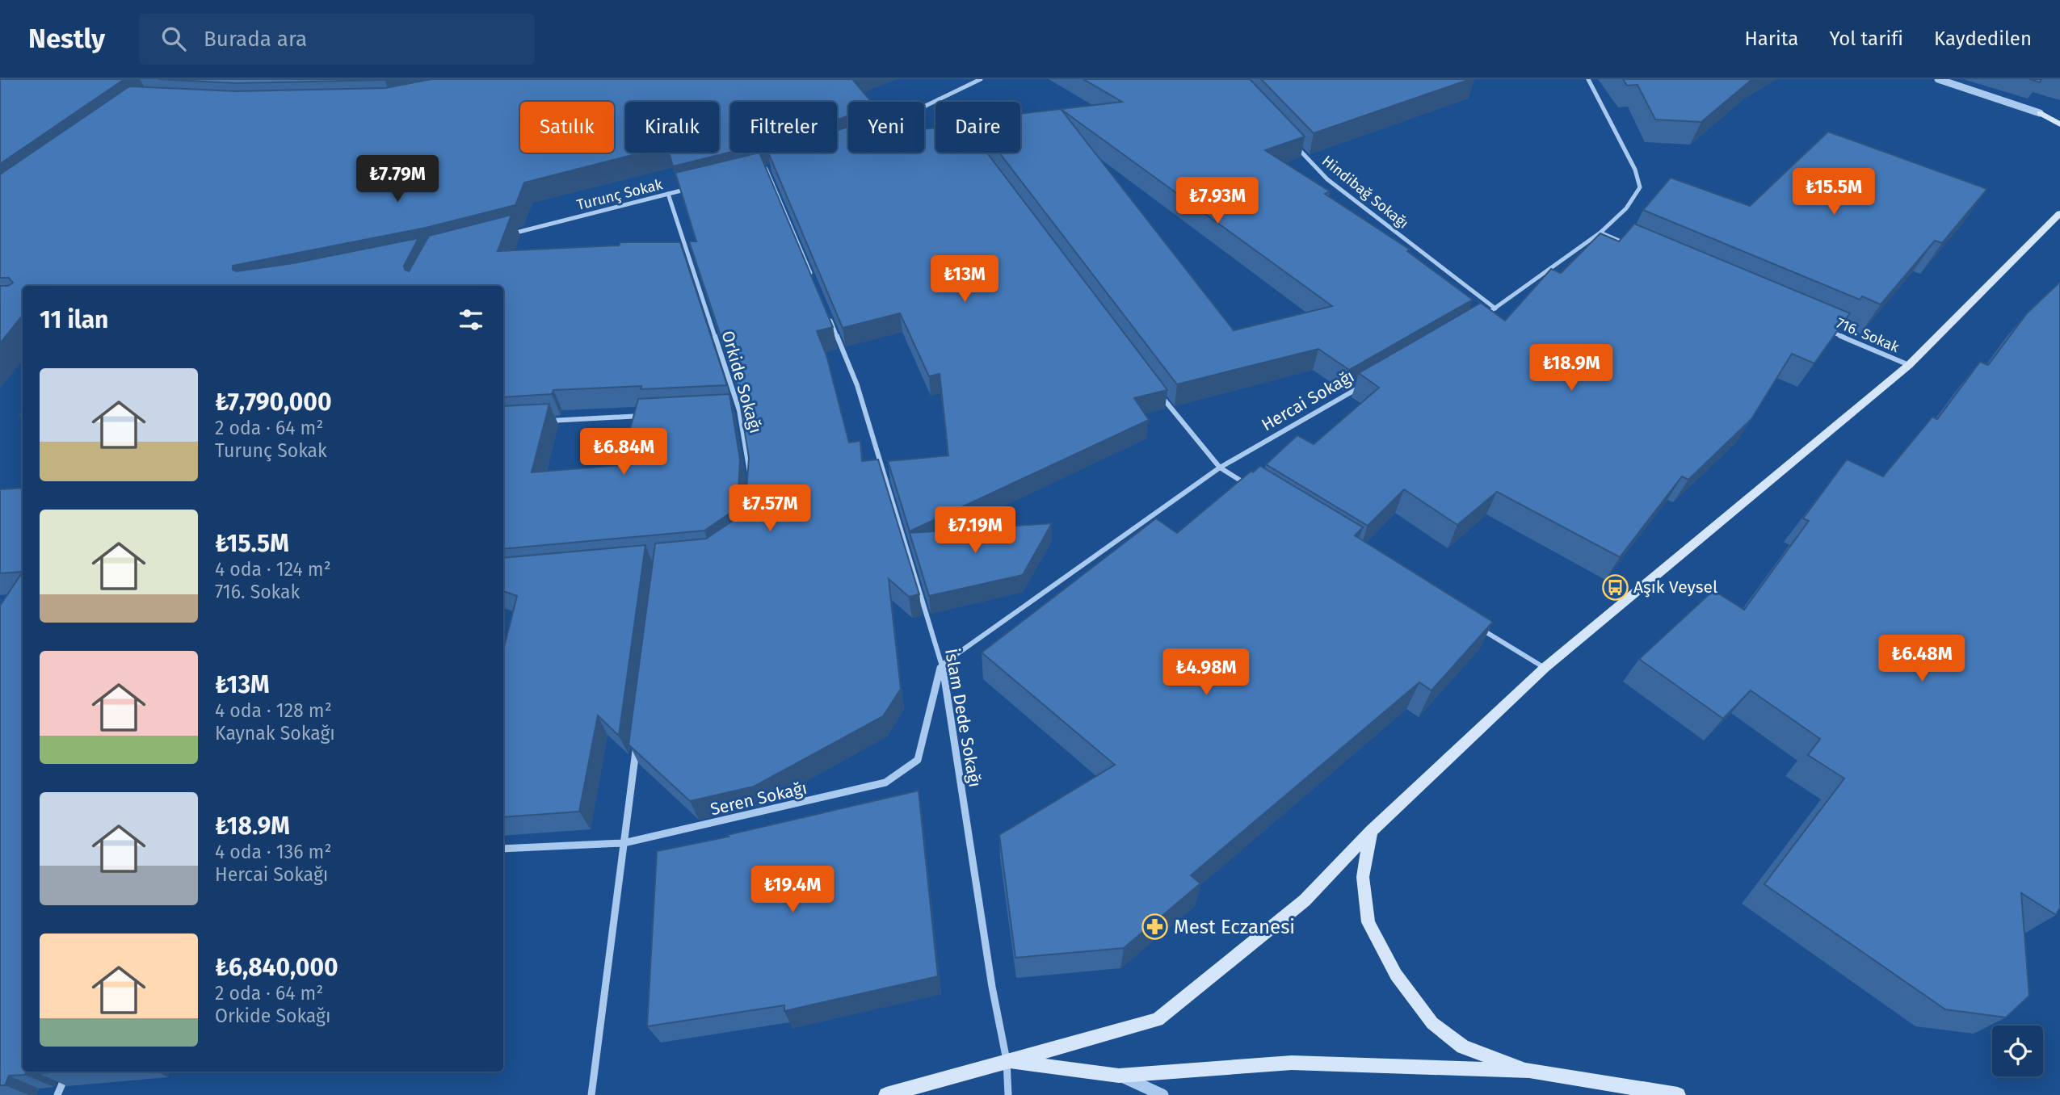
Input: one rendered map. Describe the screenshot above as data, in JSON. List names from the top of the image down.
{
  "streets": {
    "street": [
      "Hindibağ Sokağı",
      "Turunç Sokak",
      "716. Sokak",
      "Orkide Sokağı",
      "Hercai Sokağı",
      "İslam Dede Sokağı",
      "Seren Sokağı"
    ]
  },
  "crossings": [
    ["Turunç Sokak", "Orkide Sokağı"],
    ["Hercai Sokağı", "İslam Dede Sokağı"],
    ["Hercai Sokağı", "Seren Sokağı"],
    ["İslam Dede Sokağı", "Seren Sokağı"]
  ],
  "places": {
    "bus stop": ["Aşık Veysel"],
    "pharmacy": ["Mest Eczanesi"]
  },
  "page": {
    "header": "Nestly",
    "search": "Burada ara",
    "nav": ["Harita", "Yol tarifi", "Kaydedilen"],
    "chip": [
      "Satılık",
      "Kiralık",
      "Filtreler",
      "Yeni",
      "Daire"
    ],
    "price": [
      "₺7.79M",
      "₺15.5M",
      "₺7.93M",
      "₺13M",
      "₺18.9M",
      "₺6.84M",
      "₺7.57M",
      "₺7.19M",
      "₺6.48M",
      "₺4.98M",
      "₺19.4M"
    ],
    "heading": "11 ilan",
    "list": [
      {
        "name": "₺7,790,000",
        "note": "2 oda · 64 m² · Turunç Sokak"
      },
      {
        "name": "₺15.5M",
        "note": "4 oda · 124 m² · 716. Sokak"
      },
      {
        "name": "₺13M",
        "note": "4 oda · 128 m² · Kaynak Sokağı"
      },
      {
        "name": "₺18.9M",
        "note": "4 oda · 136 m² · Hercai Sokağı"
      },
      {
        "name": "₺6,840,000",
        "note": "2 oda · 64 m² · Orkide Sokağı"
      }
    ]
  }
}
